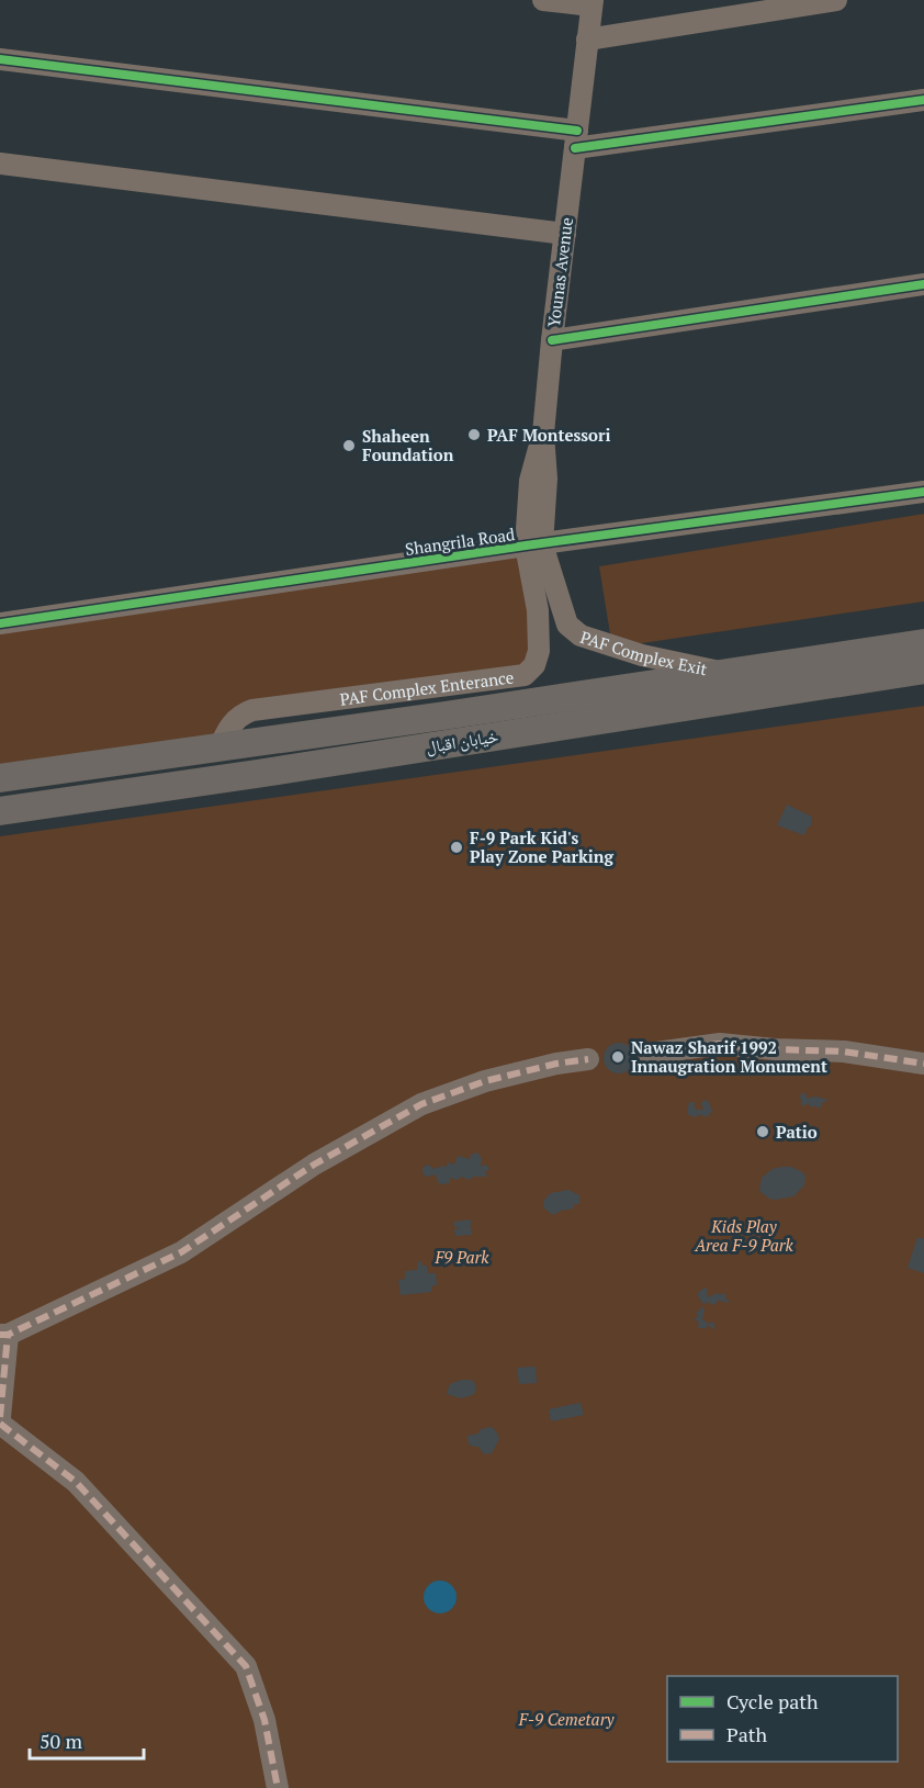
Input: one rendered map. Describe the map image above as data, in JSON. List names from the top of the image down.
{
  "streets": {
    "main road": ["خیابان اقبال"],
    "street": [
      "Younas Avenue",
      "Shangrila Road",
      "PAF Complex Exit",
      "PAF Complex Enterance"
    ]
  },
  "crossings": [
    ["Younas Avenue", "PAF Complex Enterance"],
    ["Shangrila Road", "PAF Complex Exit"],
    ["Shangrila Road", "PAF Complex Enterance"],
    ["PAF Complex Exit", "PAF Complex Enterance"],
    ["PAF Complex Exit", "خیابان اقبال"],
    ["PAF Complex Enterance", "خیابان اقبال"]
  ],
  "parks": ["Kids Play Area F-9 Park", "F9 Park", "F-9 Cemetary"],
  "places": [
    "PAF Montessori",
    "Shaheen Foundation",
    "F-9 Park Kid's Play Zone Parking",
    "Nawaz Sharif 1992 Innaugration Monument",
    "Patio"
  ],
  "legend": ["Cycle path", "Path"],
  "scale_bar": "50 m"
}
